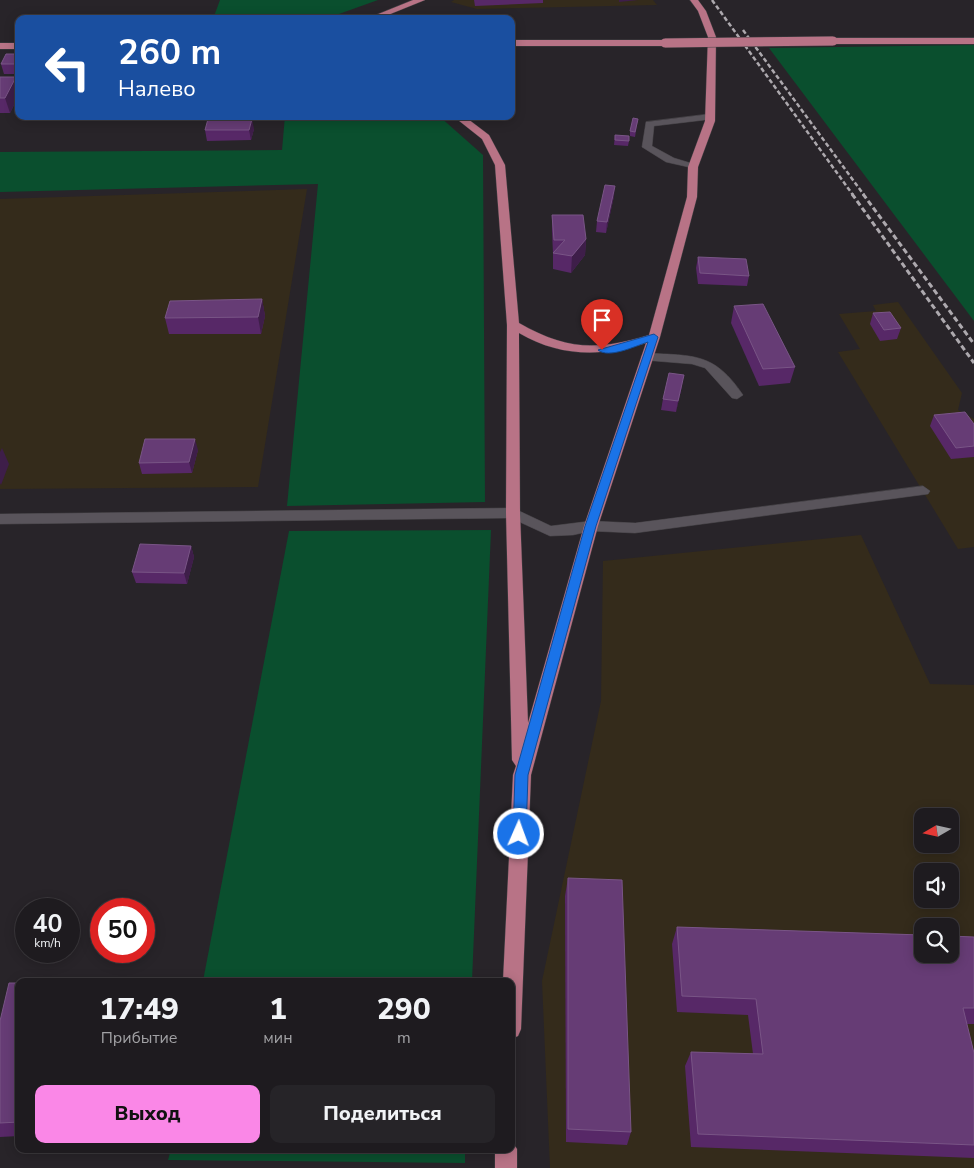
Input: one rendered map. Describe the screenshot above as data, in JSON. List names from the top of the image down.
{
  "north": "left",
  "page": {
    "turn": ["260 m", "Налево"],
    "speed": "40 km/h",
    "limit": "50",
    "eta": [
      "17:49",
      "Прибытие",
      "1",
      "мин",
      "290",
      "m"
    ],
    "buttons": ["Выход", "Поделиться"]
  }
}
